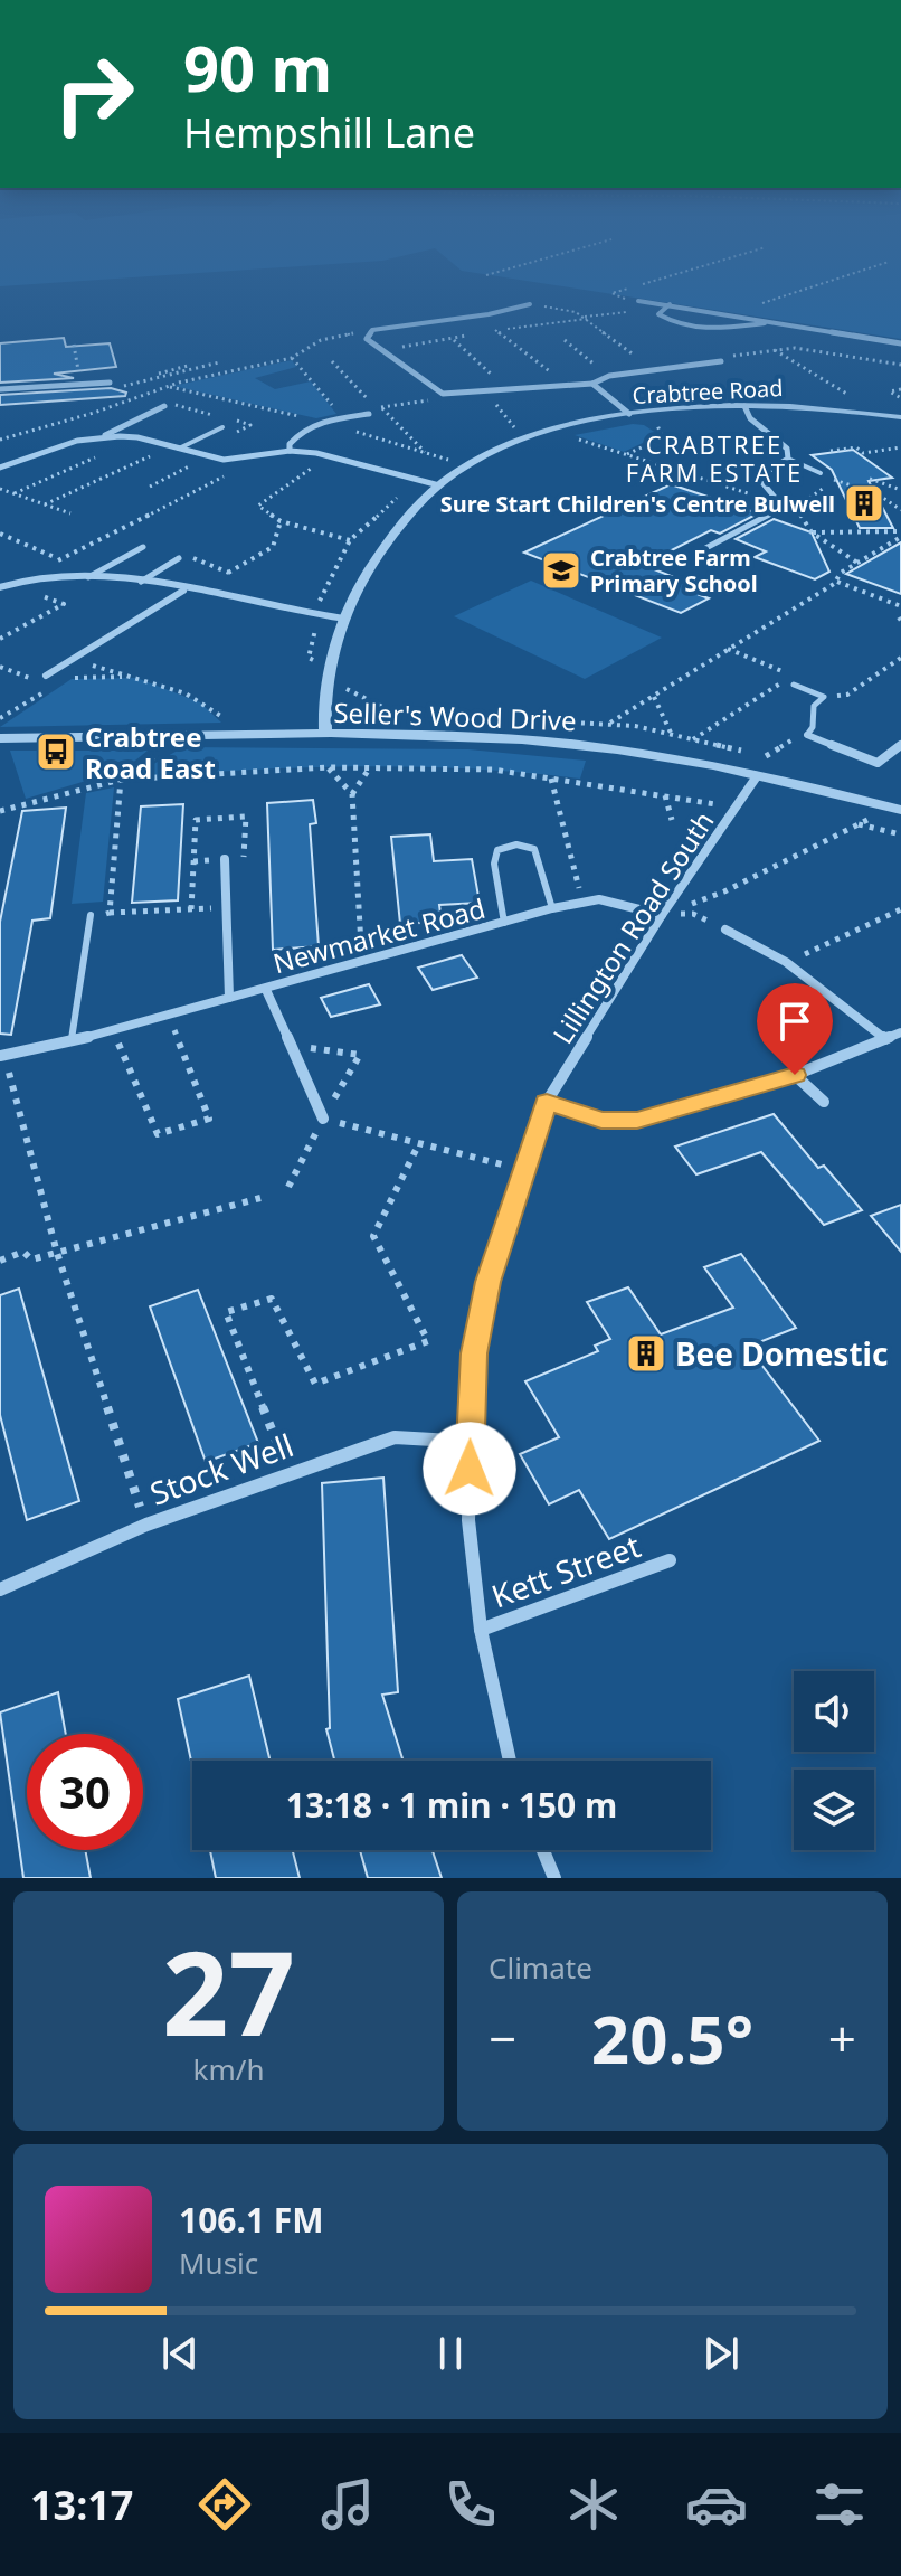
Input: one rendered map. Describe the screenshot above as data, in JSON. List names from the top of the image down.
{
  "streets": {
    "street": [
      "Crabtree Road",
      "Seller's Wood Drive",
      "Lillington Road South",
      "Newmarket Road",
      "Stock Well",
      "Kett Street"
    ]
  },
  "crossings": [
    ["Crabtree Road", "Seller's Wood Drive"],
    ["Seller's Wood Drive", "Lillington Road South"],
    ["Lillington Road South", "Newmarket Road"],
    ["Lillington Road South", "Stock Well"],
    ["Lillington Road South", "Kett Street"]
  ],
  "districts": ["CRABTREE FARM ESTATE"],
  "places": {
    "building": ["Sure Start Children's Centre Bulwell", "Bee Domestic"],
    "school or university": ["Crabtree Farm Primary School"],
    "bus stop": ["Crabtree Road East"]
  },
  "page": {
    "turn": ["90 m", "Hempshill Lane"],
    "limit": "30",
    "trip": "13:18 · 1 min · 150 m",
    "tile": [
      ["27", "km/h"],
      "Climate"
    ],
    "heat": ["−", "20.5°", "+"],
    "song": ["106.1 FM", "Music"],
    "tabs": "13:17"
  }
}
